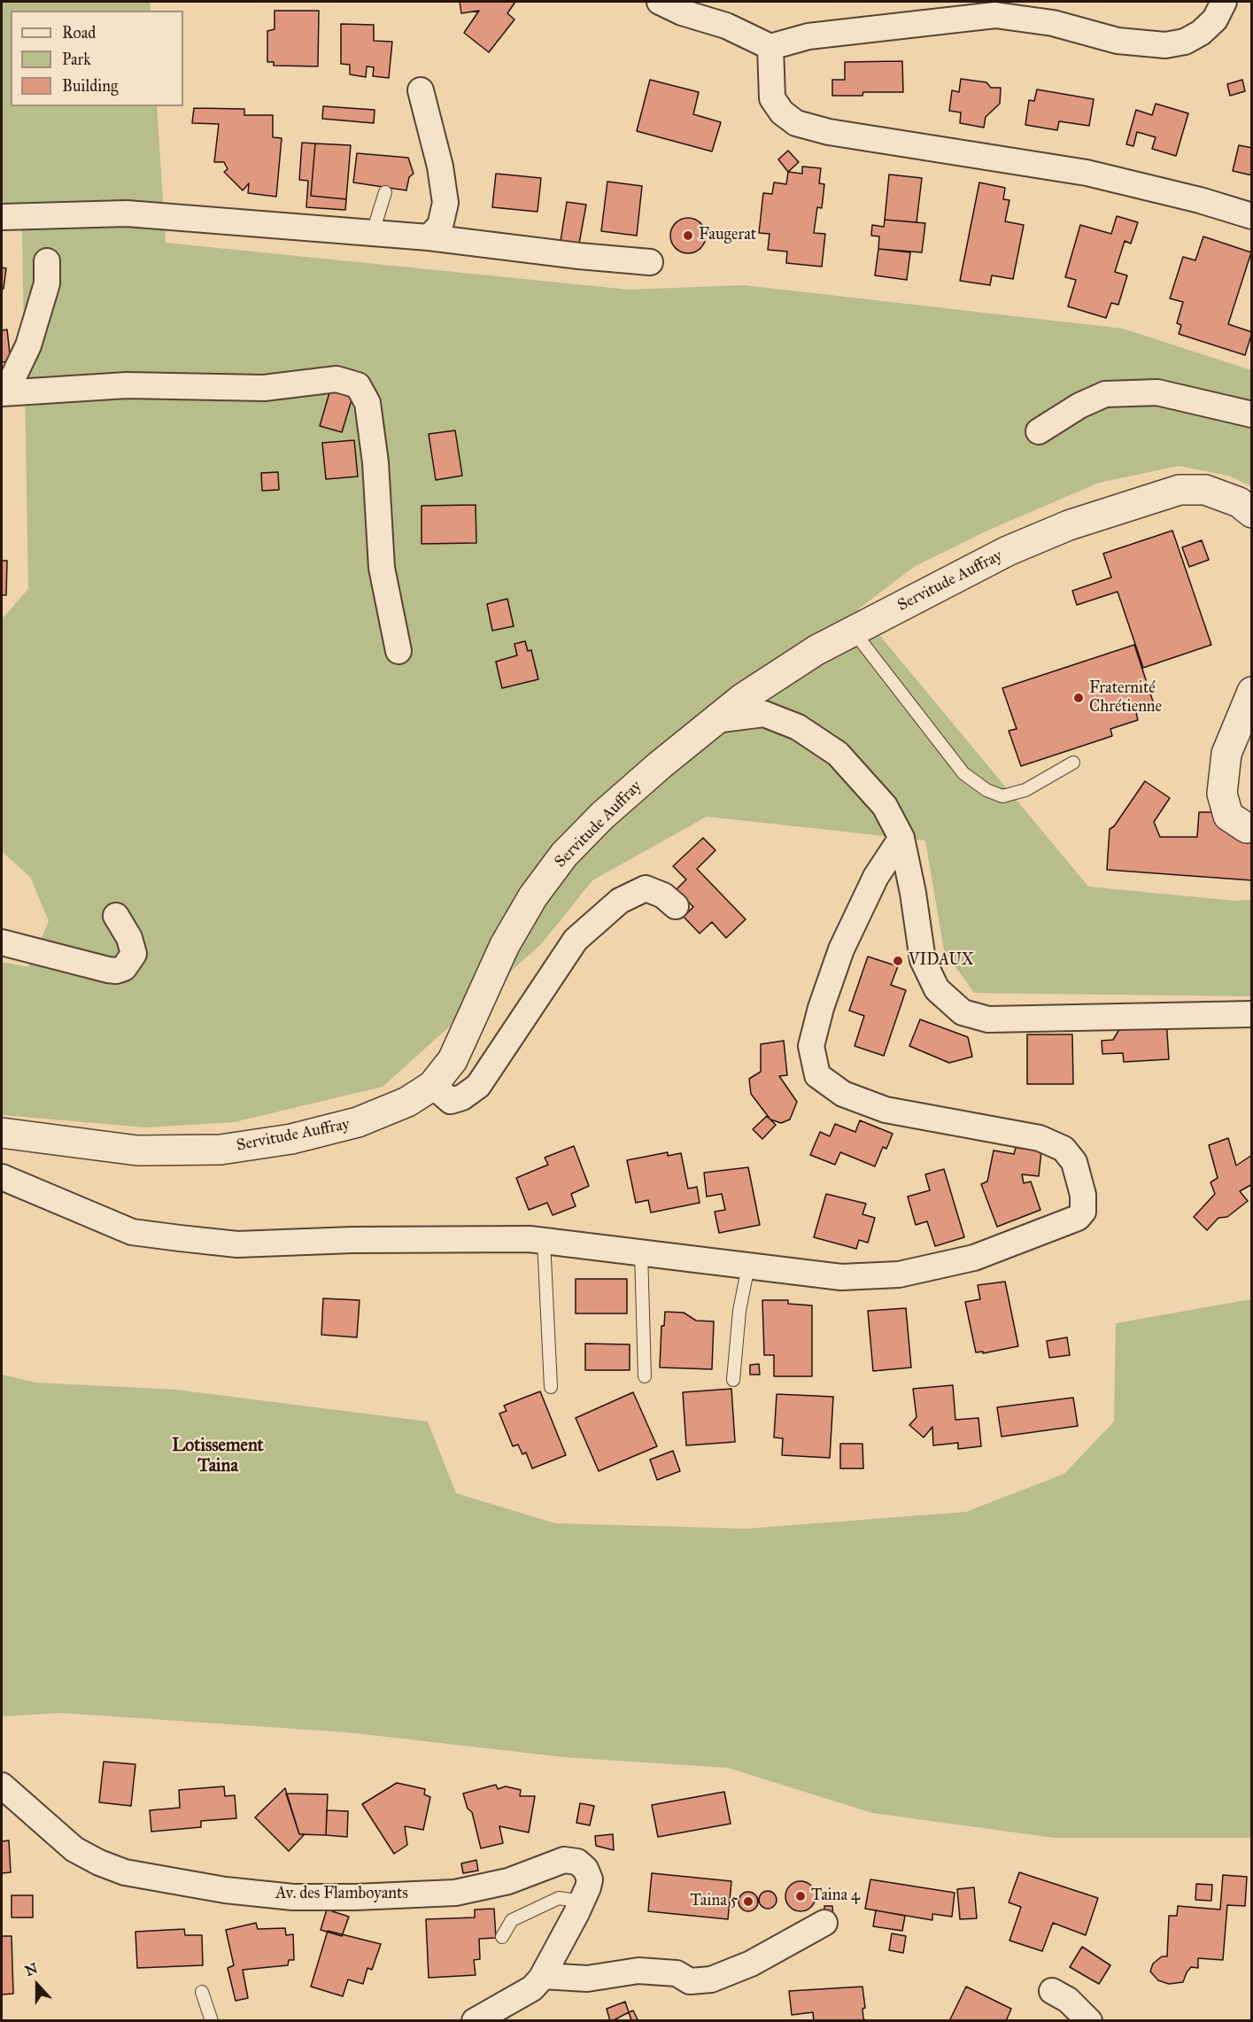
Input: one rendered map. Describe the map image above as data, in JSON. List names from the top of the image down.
{
  "streets": {
    "street": ["Servitude Auffray", "Av. des Flamboyants"]
  },
  "districts": ["Lotissement Taina"],
  "places": [
    "Faugerat",
    "Fraternité Chrétienne",
    "VIDAUX",
    "Taina 4",
    "Taina 5"
  ],
  "legend": ["Road", "Park", "Building"],
  "north": "top"
}
